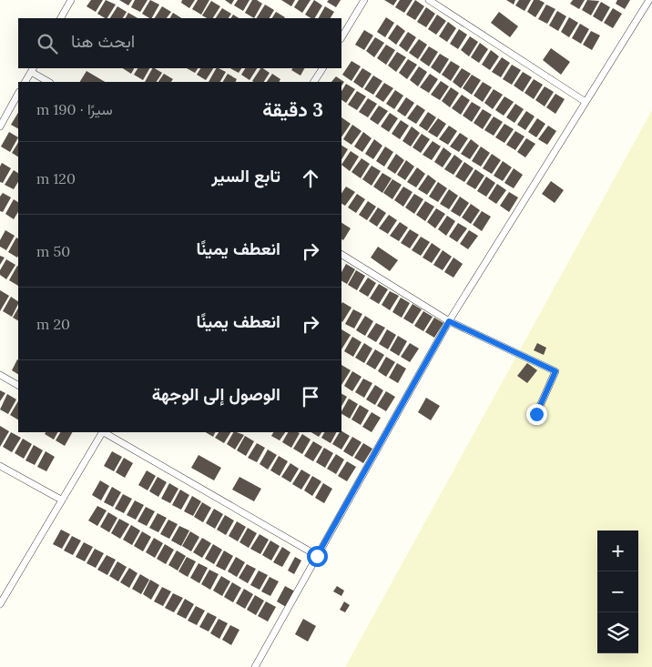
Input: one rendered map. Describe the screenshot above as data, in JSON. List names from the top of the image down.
{
  "page": {
    "search": "ابحث هنا",
    "heading": ["3 دقيقة", "سيرًا · 190 m"],
    "list": [
      ["تابع السير", "120 m"],
      ["انعطف يمينًا", "50 m"],
      ["انعطف يمينًا", "20 m"],
      "الوصول إلى الوجهة"
    ],
    "map_buttons": ["+", "−"]
  }
}
